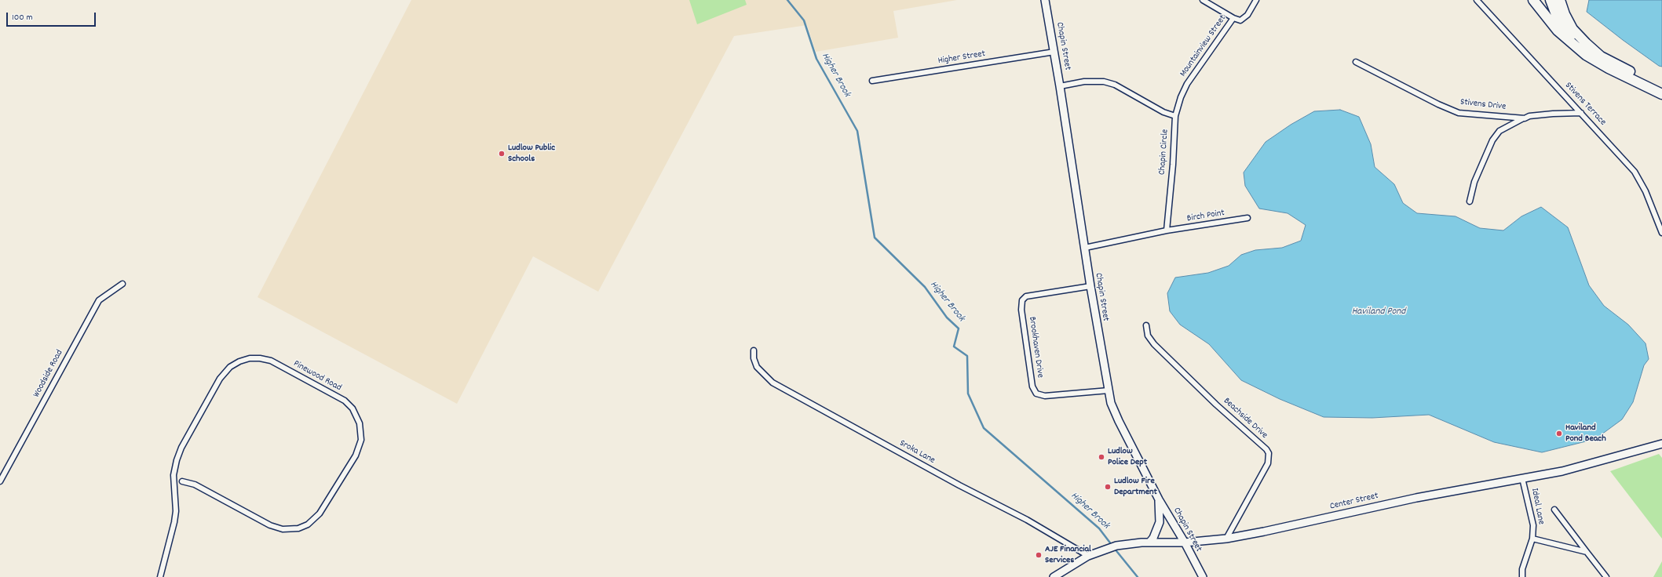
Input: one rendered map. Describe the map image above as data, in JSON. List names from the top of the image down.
{
  "streets": {
    "main road": ["Chapin Street", "Center Street"],
    "street": [
      "Mountainview Street",
      "Higher Street",
      "Stivens Terrace",
      "Stivens Drive",
      "Chapin Circle",
      "Birch Point",
      "Brookhaven Drive",
      "Woodside Road",
      "Pinewood Road",
      "Beachside Drive",
      "Sroka Lane",
      "Ideal Lane"
    ]
  },
  "crossings": [
    ["Chapin Street", "Higher Street"],
    ["Chapin Street", "Brookhaven Drive"],
    ["Chapin Street", "Center Street"],
    ["Mountainview Street", "Chapin Circle"],
    ["Stivens Terrace", "Stivens Drive"],
    ["Chapin Circle", "Birch Point"],
    ["Beachside Drive", "Center Street"],
    ["Sroka Lane", "Center Street"],
    ["Center Street", "Ideal Lane"]
  ],
  "water": ["Higher Brook", "Haviland Pond"],
  "places": [
    "Ludlow Public Schools",
    "Haviland Pond Beach",
    "Ludlow Police Dept",
    "Ludlow Fire Department",
    "AJE Financial Services"
  ],
  "scale_bar": "100 m"
}
